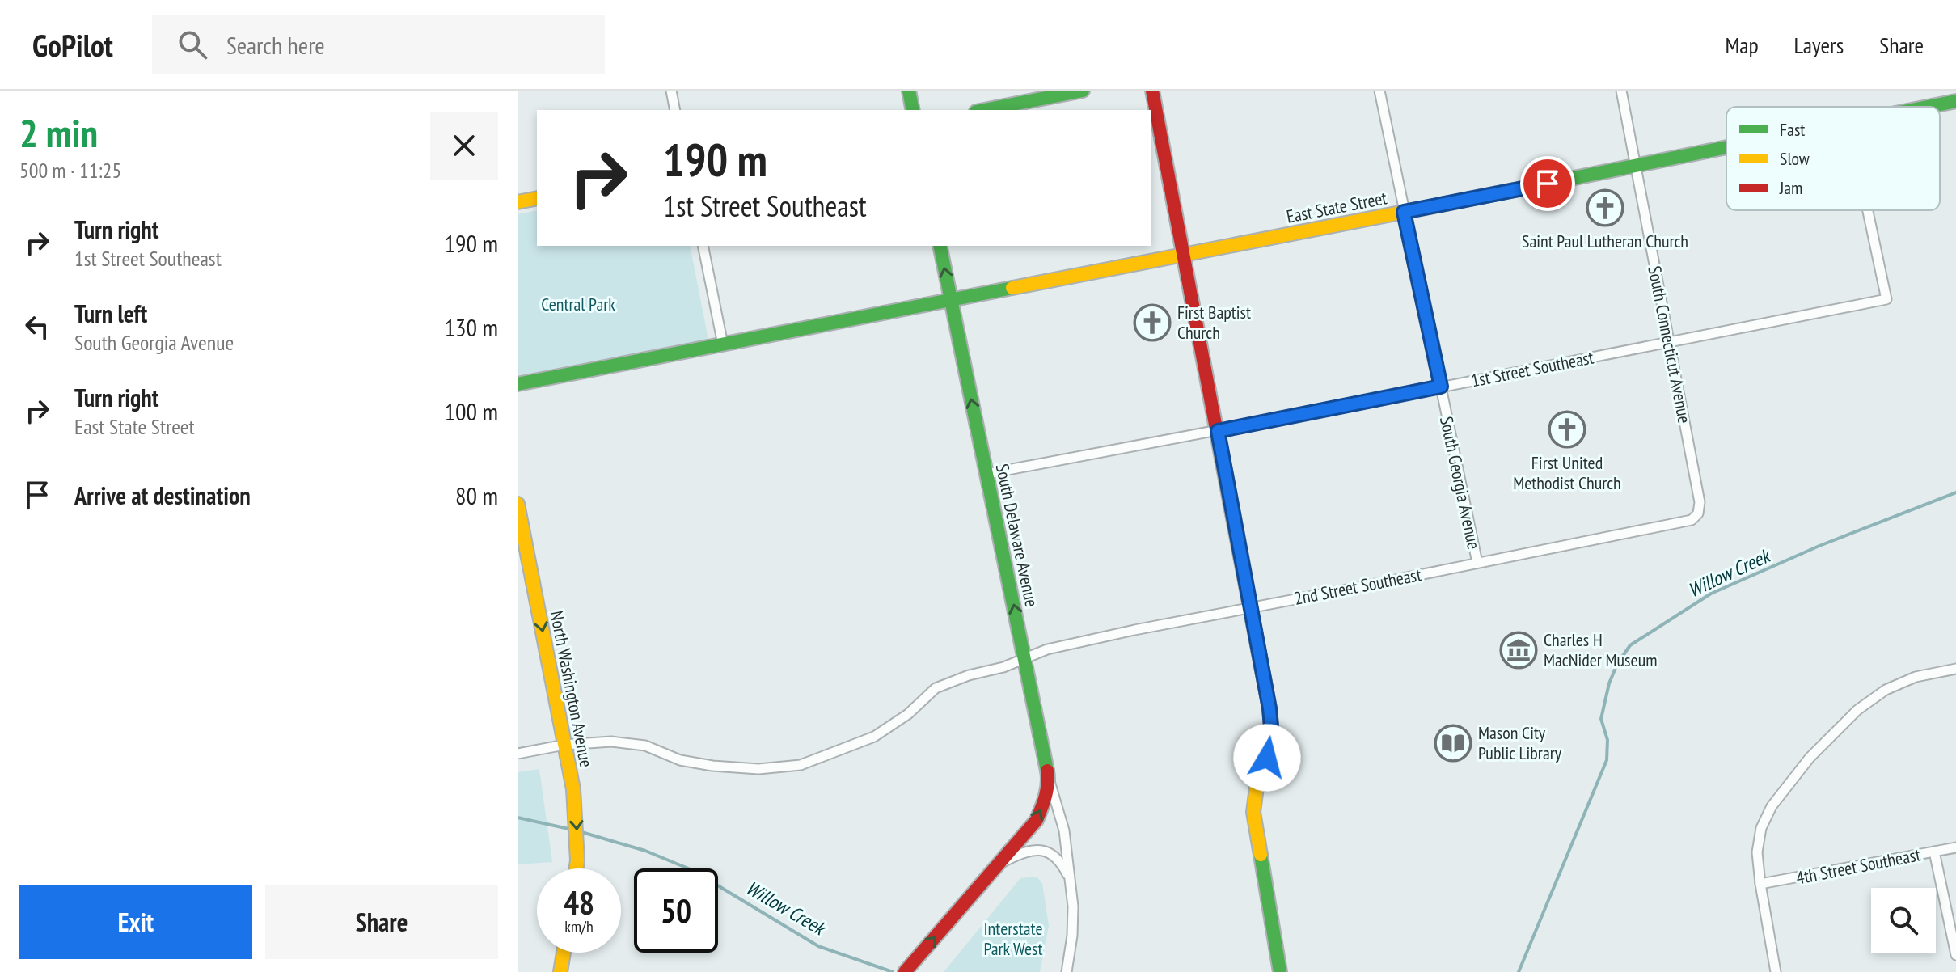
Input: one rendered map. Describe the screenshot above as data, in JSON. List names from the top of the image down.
{
  "streets": {
    "main road": ["East State Street", "South Delaware Avenue", "North Washington Avenue"],
    "street": [
      "South Connecticut Avenue",
      "1st Street Southeast",
      "South Georgia Avenue",
      "2nd Street Southeast",
      "4th Street Southeast"
    ]
  },
  "crossings": [
    ["East State Street", "South Connecticut Avenue"],
    ["East State Street", "South Georgia Avenue"],
    ["East State Street", "South Delaware Avenue"],
    ["South Connecticut Avenue", "1st Street Southeast"],
    ["South Connecticut Avenue", "2nd Street Southeast"],
    ["1st Street Southeast", "South Georgia Avenue"],
    ["1st Street Southeast", "South Delaware Avenue"],
    ["South Georgia Avenue", "2nd Street Southeast"],
    ["South Delaware Avenue", "2nd Street Southeast"],
    ["2nd Street Southeast", "North Washington Avenue"]
  ],
  "one_way": ["South Delaware Avenue", "North Washington Avenue"],
  "water": ["Willow Creek"],
  "parks": ["Central Park", "Interstate Park West"],
  "places": {
    "church": ["Saint Paul Lutheran Church", "First Baptist Church", "First United Methodist Church"],
    "museum": ["Charles H MacNider Museum"],
    "library": ["Mason City Public Library"]
  },
  "legend": ["Fast", "Slow", "Jam"],
  "page": {
    "header": "GoPilot",
    "search": "Search here",
    "nav": ["Map", "Layers", "Share"],
    "heading": ["2 min", "500 m · 11:25"],
    "turn": ["190 m", "1st Street Southeast"],
    "list": [
      {
        "name": "Turn right",
        "note": "1st Street Southeast",
        "value": "190 m"
      },
      {
        "name": "Turn left",
        "note": "South Georgia Avenue",
        "value": "130 m"
      },
      {
        "name": "Turn right",
        "note": "East State Street",
        "value": "100 m"
      },
      {
        "name": "Arrive at destination",
        "value": "80 m"
      }
    ],
    "speed": "48 km/h",
    "limit": "50",
    "buttons": ["Exit", "Share"]
  }
}
